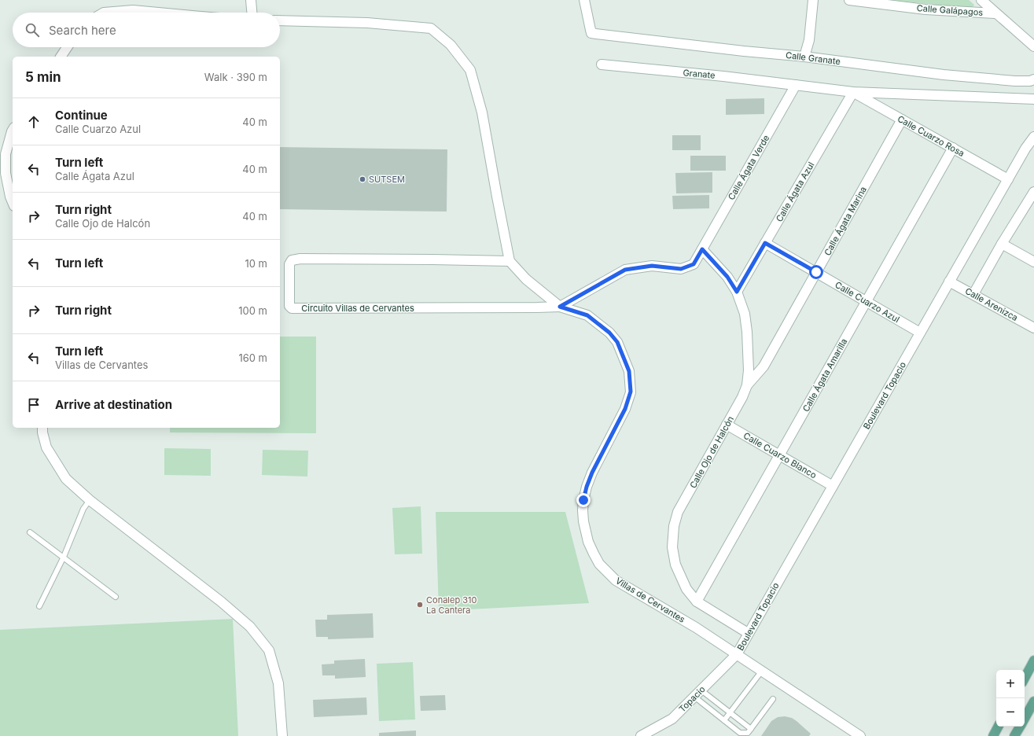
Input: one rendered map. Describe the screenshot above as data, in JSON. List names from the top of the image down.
{
  "streets": {
    "street": [
      "Calle Galápagos",
      "Calle Granate",
      "Granate",
      "Calle Cuarzo Rosa",
      "Calle Ágata Verde",
      "Calle Ágata Azul",
      "Calle Ágata Marina",
      "Calle Cuarzo Azul",
      "Calle Arenizca",
      "Circuito Villas de Cervantes",
      "Calle Ágata Amarilla",
      "Boulevard Topacio",
      "Calle Ojo de Halcón",
      "Calle Cuarzo Blanco",
      "Villas de Cervantes",
      "Topacio"
    ]
  },
  "crossings": [
    ["Granate", "Calle Ágata Verde"],
    ["Calle Cuarzo Rosa", "Calle Ágata Azul"],
    ["Calle Cuarzo Rosa", "Calle Ágata Marina"],
    ["Calle Cuarzo Rosa", "Calle Ágata Amarilla"],
    ["Calle Cuarzo Rosa", "Boulevard Topacio"],
    ["Calle Ágata Verde", "Circuito Villas de Cervantes"],
    ["Calle Ágata Verde", "Calle Ojo de Halcón"],
    ["Calle Ágata Verde", "Villas de Cervantes"],
    ["Calle Ágata Azul", "Calle Cuarzo Azul"],
    ["Calle Ágata Azul", "Calle Ojo de Halcón"],
    ["Calle Ágata Marina", "Calle Cuarzo Azul"],
    ["Calle Ágata Marina", "Calle Ojo de Halcón"],
    ["Calle Cuarzo Azul", "Calle Ágata Amarilla"],
    ["Calle Cuarzo Azul", "Boulevard Topacio"],
    ["Calle Arenizca", "Boulevard Topacio"],
    ["Circuito Villas de Cervantes", "Villas de Cervantes"],
    ["Calle Ágata Amarilla", "Calle Ojo de Halcón"],
    ["Calle Ágata Amarilla", "Calle Cuarzo Blanco"],
    ["Boulevard Topacio", "Calle Ojo de Halcón"],
    ["Boulevard Topacio", "Calle Cuarzo Blanco"],
    ["Boulevard Topacio", "Villas de Cervantes"],
    ["Boulevard Topacio", "Topacio"],
    ["Calle Ojo de Halcón", "Calle Cuarzo Blanco"],
    ["Villas de Cervantes", "Topacio"]
  ],
  "places": ["SUTSEM", "Conalep 310 La Cantera"],
  "page": {
    "search": "Search here",
    "heading": ["5 min", "Walk · 390 m"],
    "list": [
      ["Continue", "Calle Cuarzo Azul", "40 m"],
      ["Turn left", "Calle Ágata Azul", "40 m"],
      ["Turn right", "Calle Ojo de Halcón", "40 m"],
      ["Turn left", "10 m"],
      ["Turn right", "100 m"],
      ["Turn left", "Villas de Cervantes", "160 m"],
      "Arrive at destination"
    ],
    "map_buttons": ["+", "−"]
  }
}
